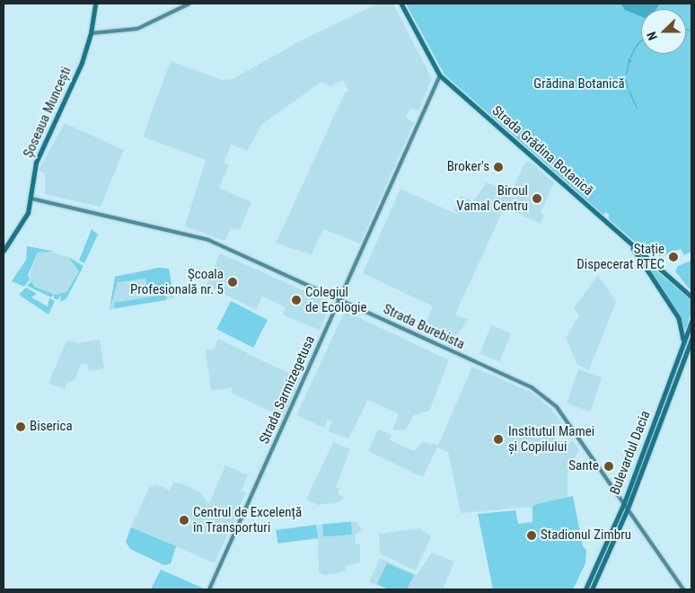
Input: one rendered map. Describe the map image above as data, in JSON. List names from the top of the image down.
{
  "streets": {
    "main road": [
      "Șoseaua Muncești",
      "Strada Grădina Botanică",
      "Strada Burebista",
      "Strada Sarmizegetusa",
      "Bulevardul Dacia"
    ]
  },
  "crossings": [
    ["Șoseaua Muncești", "Strada Burebista"],
    ["Strada Grădina Botanică", "Strada Sarmizegetusa"],
    ["Strada Burebista", "Strada Sarmizegetusa"],
    ["Strada Burebista", "Bulevardul Dacia"]
  ],
  "parks": ["Grădina Botanică"],
  "places": [
    "Broker's",
    "Biroul Vamal Centru",
    "Stație Dispecerat RTEC",
    "Școala Profesională nr. 5",
    "Colegiul de Ecologie",
    "Biserica",
    "Institutul Mamei și Copilului",
    "Sante",
    "Centrul de Excelență în Transporturi",
    "Stadionul Zimbru"
  ],
  "north": "left"
}
